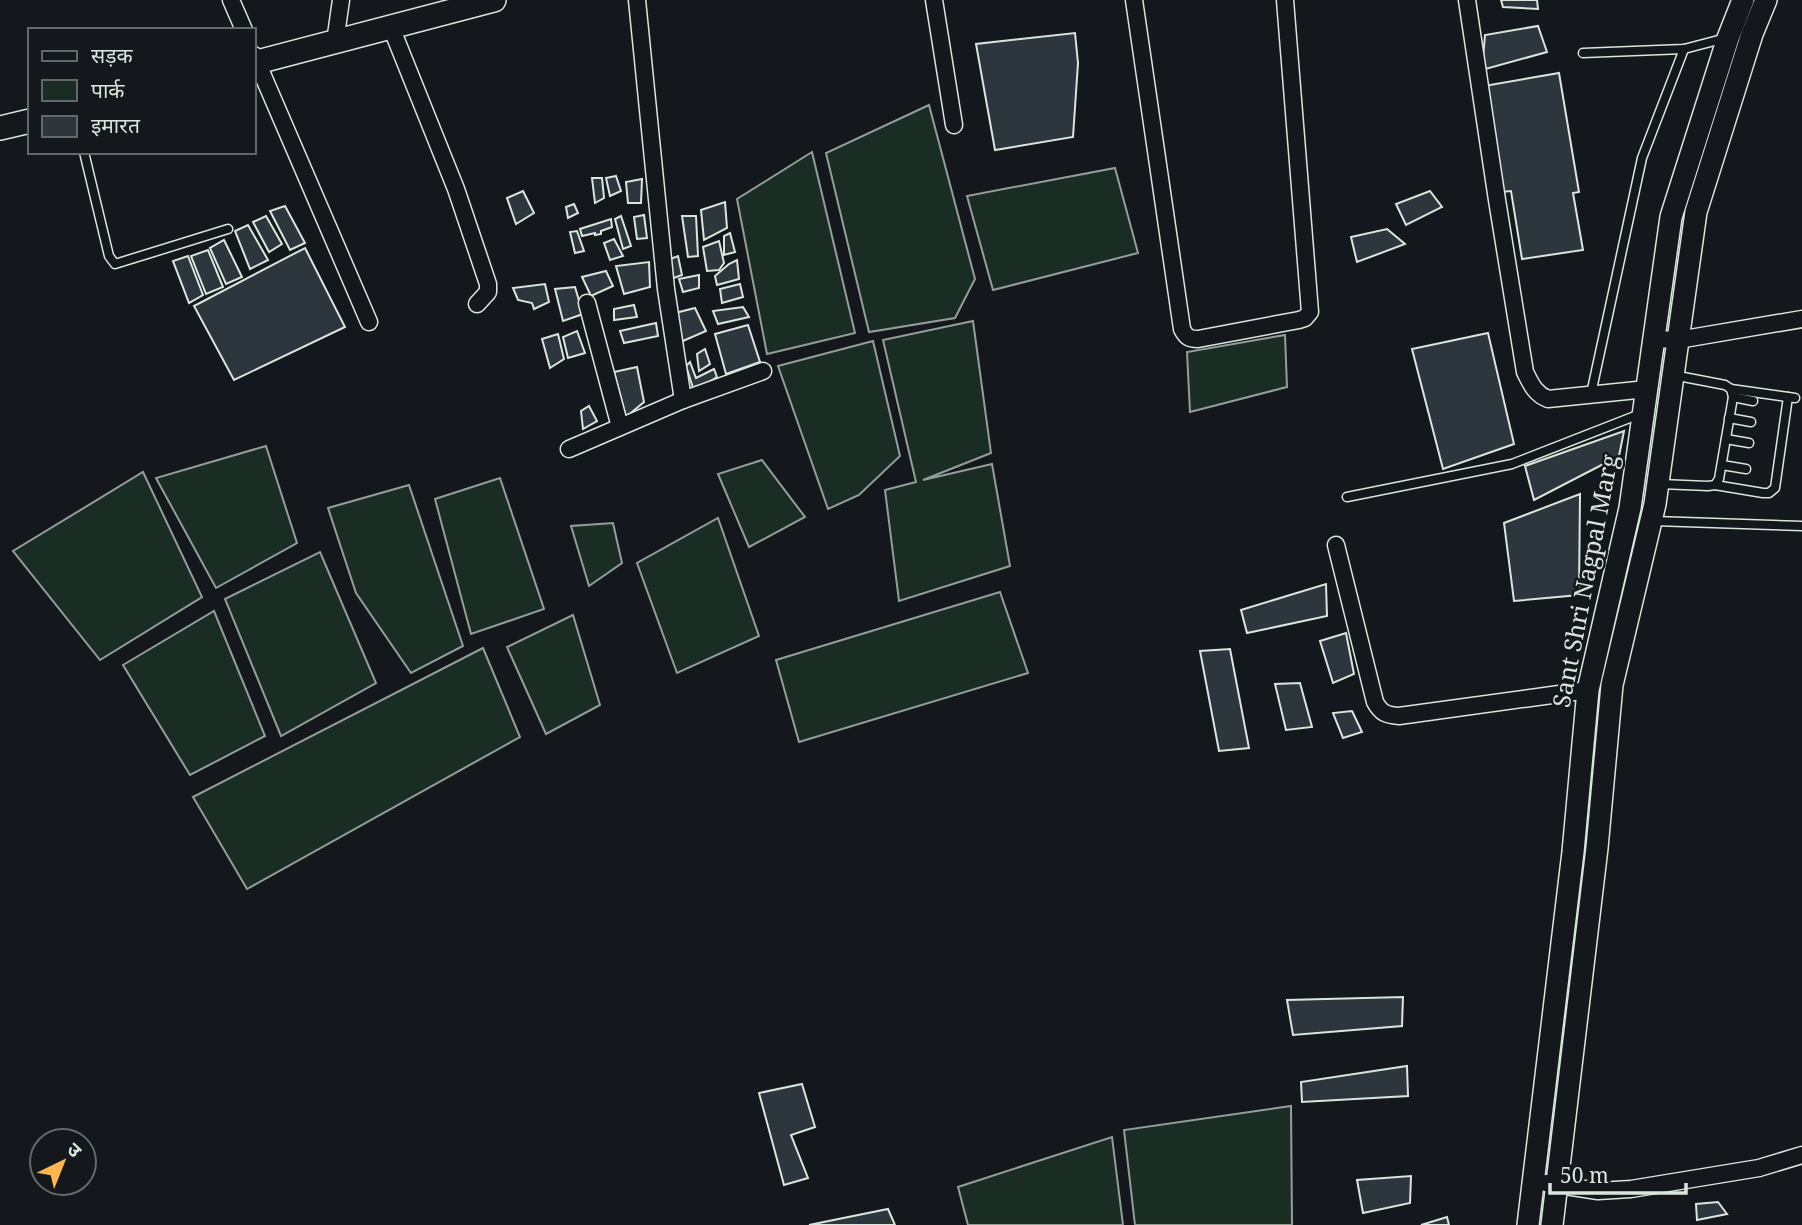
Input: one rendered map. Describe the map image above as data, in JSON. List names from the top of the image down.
{
  "streets": {
    "street": ["Sant Shri Nagpal Marg"]
  },
  "legend": ["सड़क", "पार्क", "इमारत"],
  "scale_bar": "50 m",
  "north": "top right"
}
